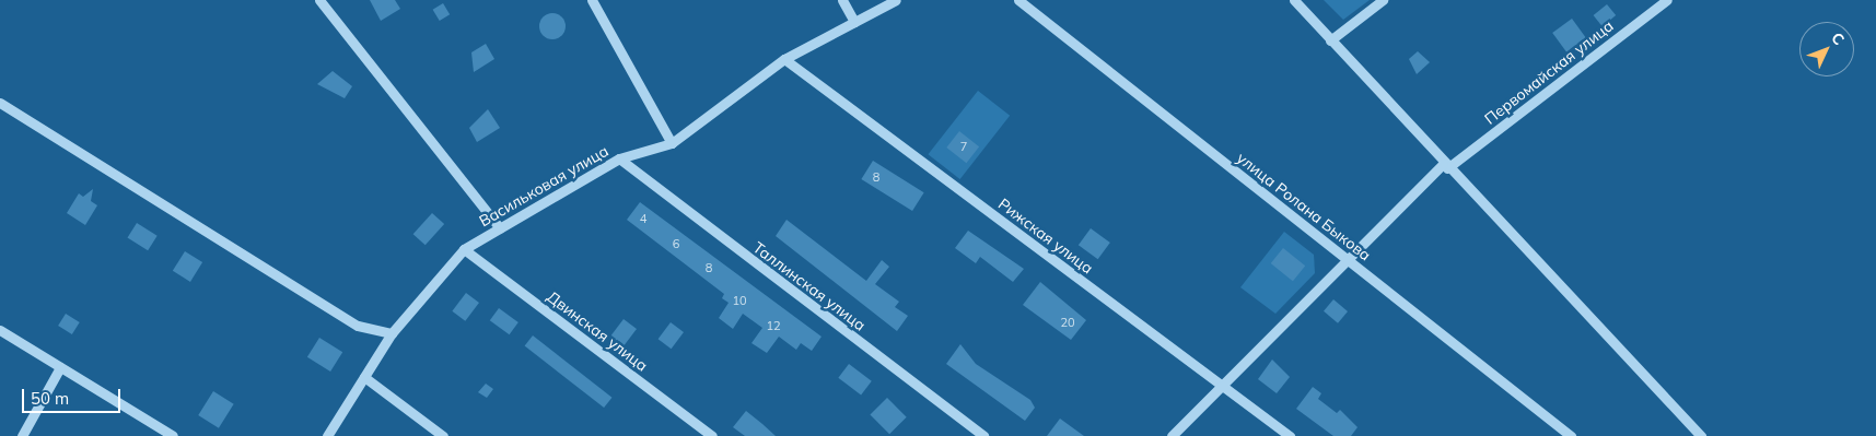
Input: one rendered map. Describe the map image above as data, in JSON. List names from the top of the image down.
{
  "streets": {
    "street": [
      "Первомайская улица",
      "Васильковая улица",
      "улица Ролана Быкова",
      "Рижская улица",
      "Таллинская улица",
      "Двинская улица"
    ]
  },
  "crossings": [
    ["Первомайская улица", "улица Ролана Быкова"],
    ["Первомайская улица", "Рижская улица"],
    ["Васильковая улица", "Рижская улица"],
    ["Васильковая улица", "Таллинская улица"],
    ["Васильковая улица", "Двинская улица"]
  ],
  "house_numbers": [
    "7",
    "8",
    "4",
    "6",
    "8",
    "10",
    "20",
    "12"
  ],
  "scale_bar": "50 m",
  "north": "top right"
}
